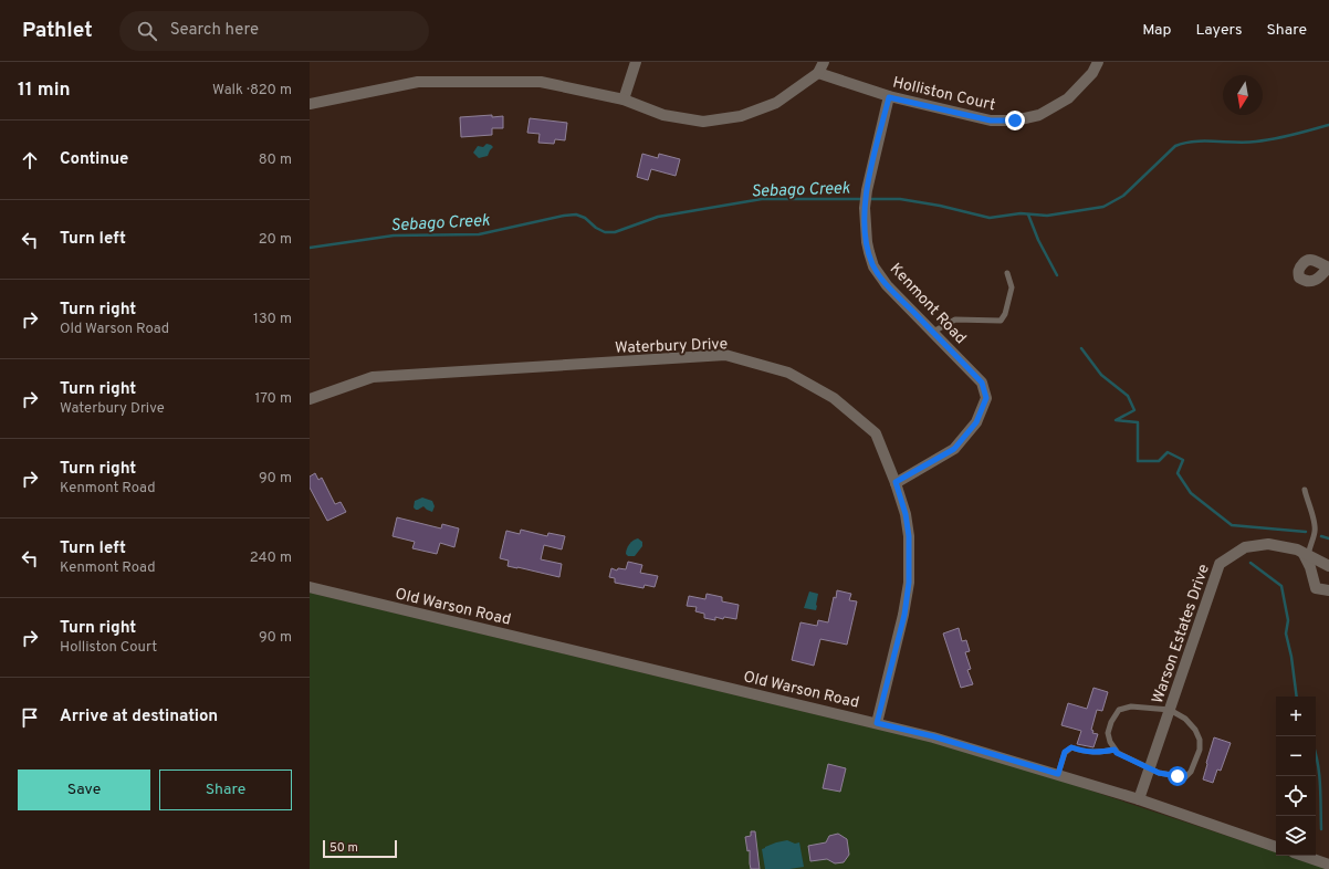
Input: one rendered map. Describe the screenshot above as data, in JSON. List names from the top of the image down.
{
  "streets": {
    "street": [
      "Holliston Court",
      "Kenmont Road",
      "Waterbury Drive",
      "Old Warson Road",
      "Warson Estates Drive"
    ]
  },
  "crossings": [
    ["Holliston Court", "Kenmont Road"],
    ["Kenmont Road", "Waterbury Drive"],
    ["Waterbury Drive", "Old Warson Road"],
    ["Old Warson Road", "Warson Estates Drive"]
  ],
  "water": ["Sebago Creek"],
  "scale_bar": "50 m",
  "north": "bottom",
  "page": {
    "header": "Pathlet",
    "search": "Search here",
    "nav": ["Map", "Layers", "Share"],
    "heading": ["11 min", "Walk · 820 m"],
    "list": [
      ["Continue", "80 m"],
      ["Turn left", "20 m"],
      ["Turn right", "Old Warson Road", "130 m"],
      ["Turn right", "Waterbury Drive", "170 m"],
      ["Turn right", "Kenmont Road", "90 m"],
      ["Turn left", "Kenmont Road", "240 m"],
      ["Turn right", "Holliston Court", "90 m"],
      "Arrive at destination"
    ],
    "map_buttons": ["+", "−"],
    "buttons": ["Save", "Share"],
    "scale": "50 m"
  }
}
